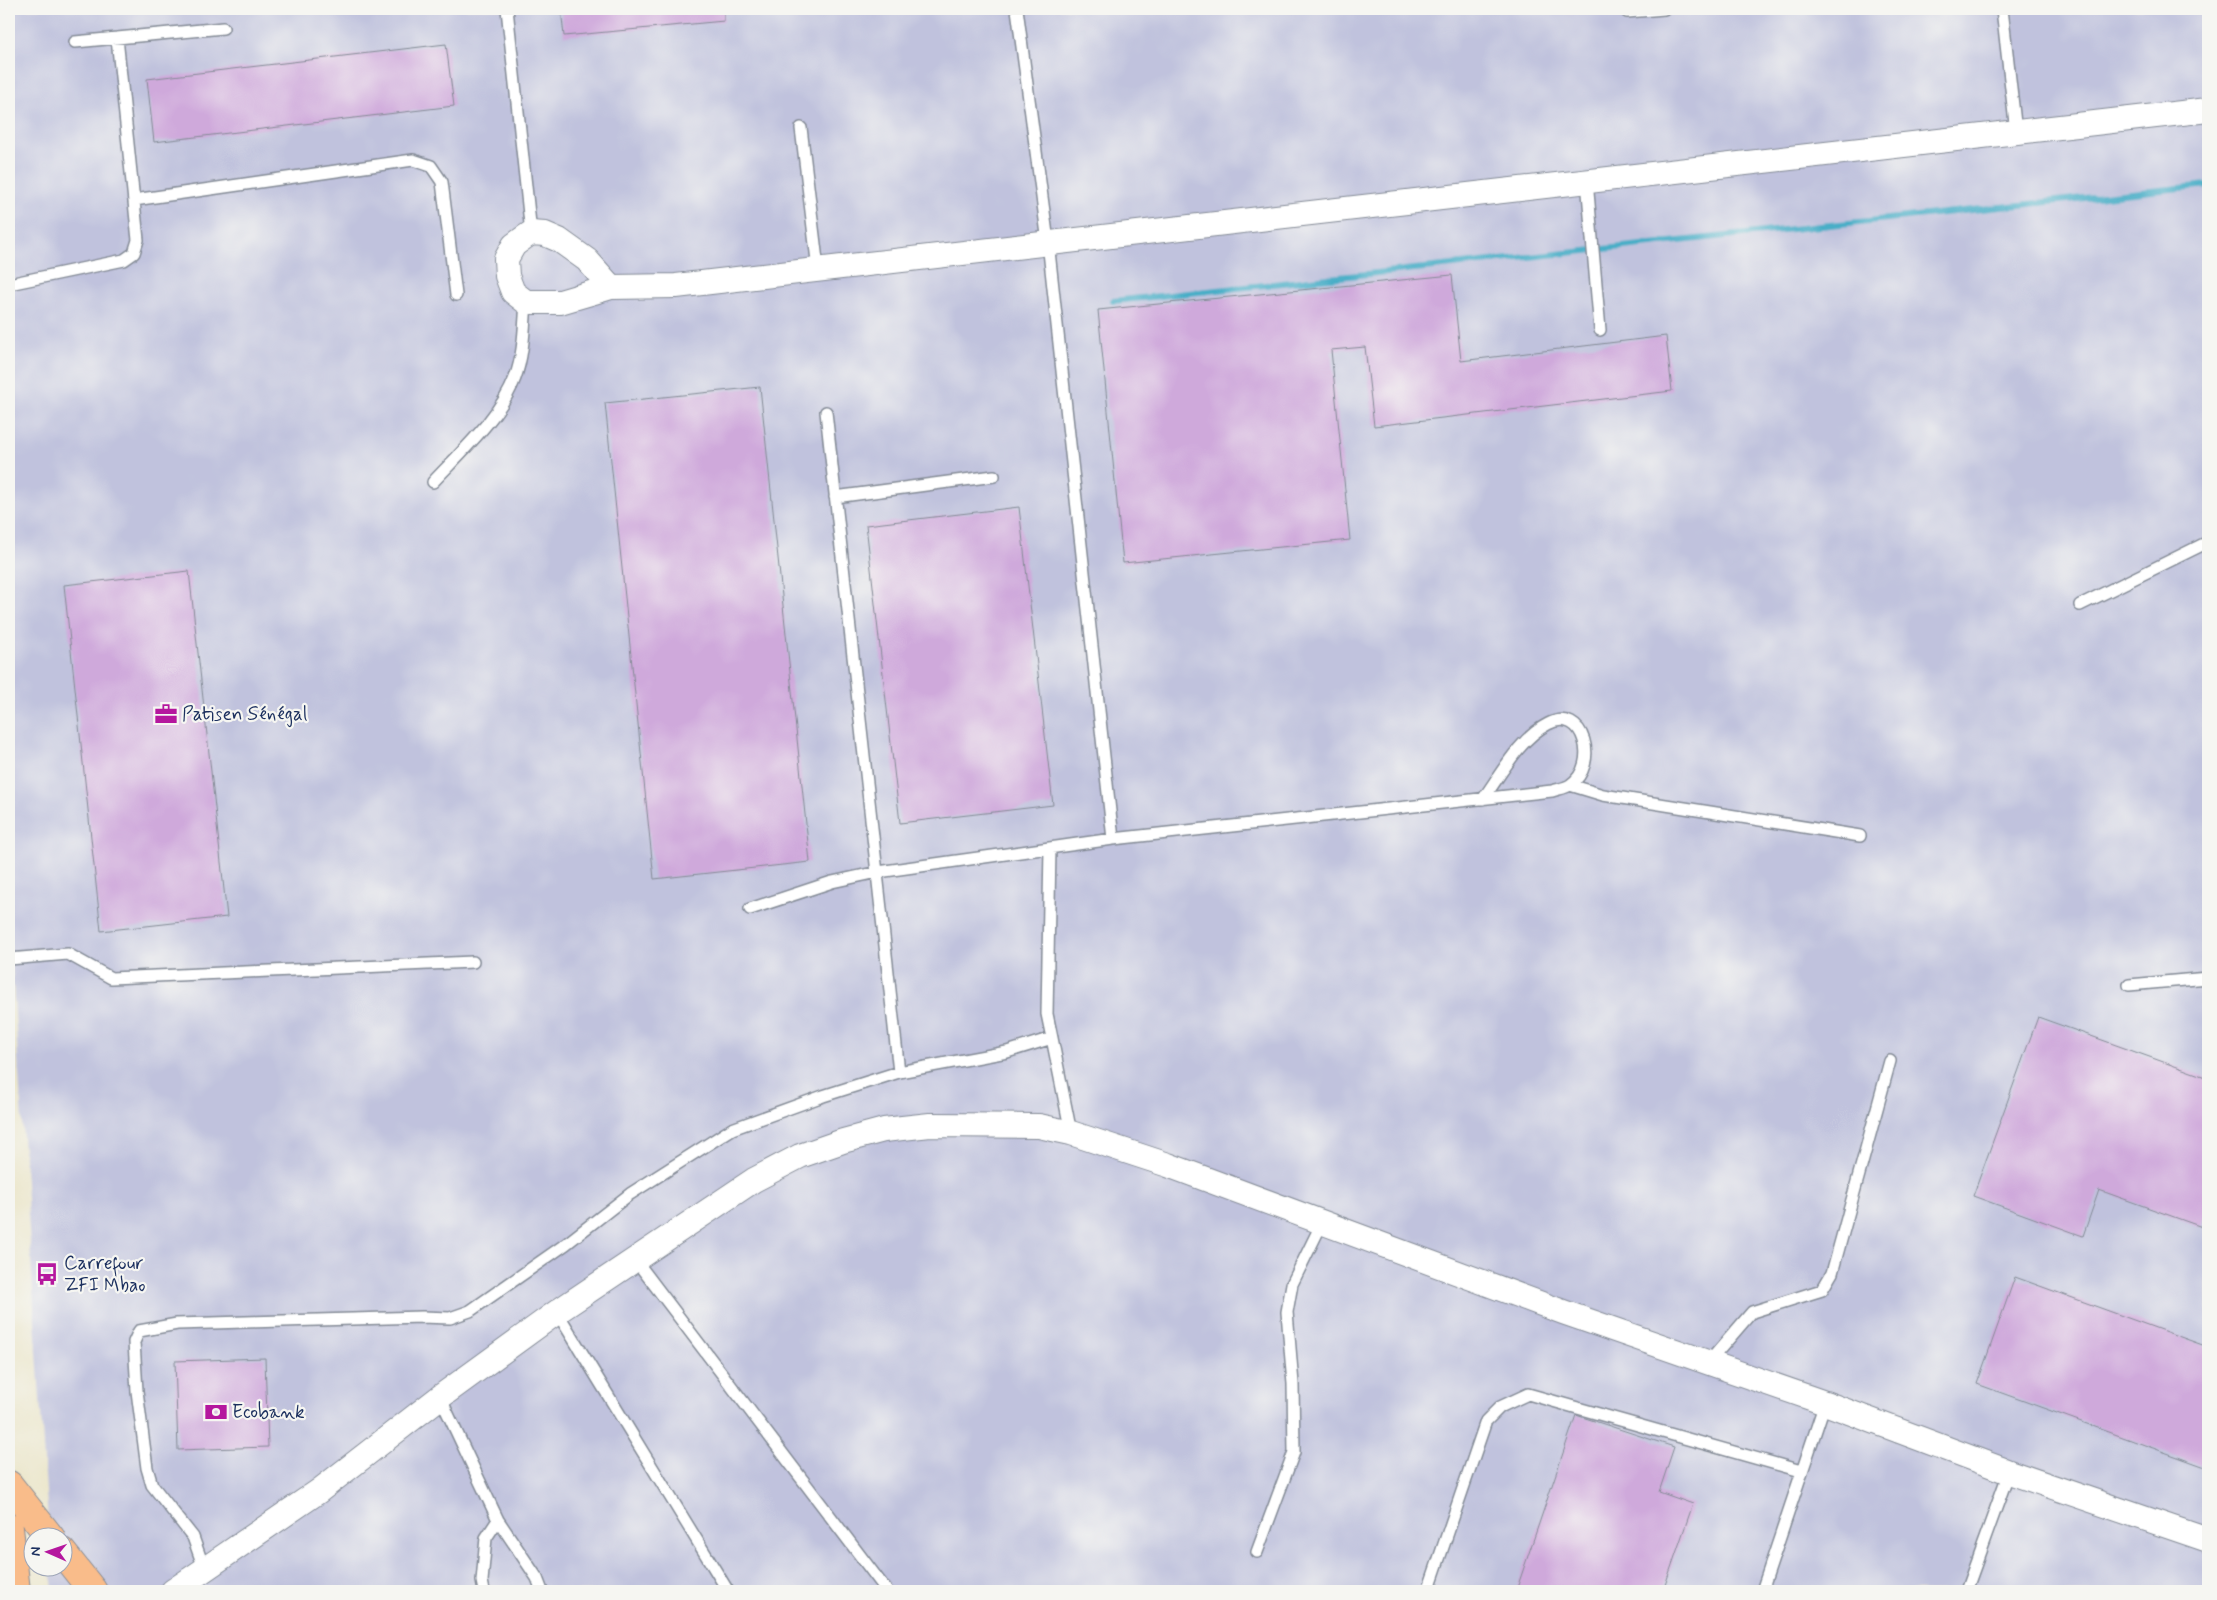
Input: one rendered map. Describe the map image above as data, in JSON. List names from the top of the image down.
{
  "places": {
    "office": ["Patisen Sénégal"],
    "bus stop": ["Carrefour ZFI Mbao"],
    "bank": ["Ecobank"]
  },
  "north": "left"
}
